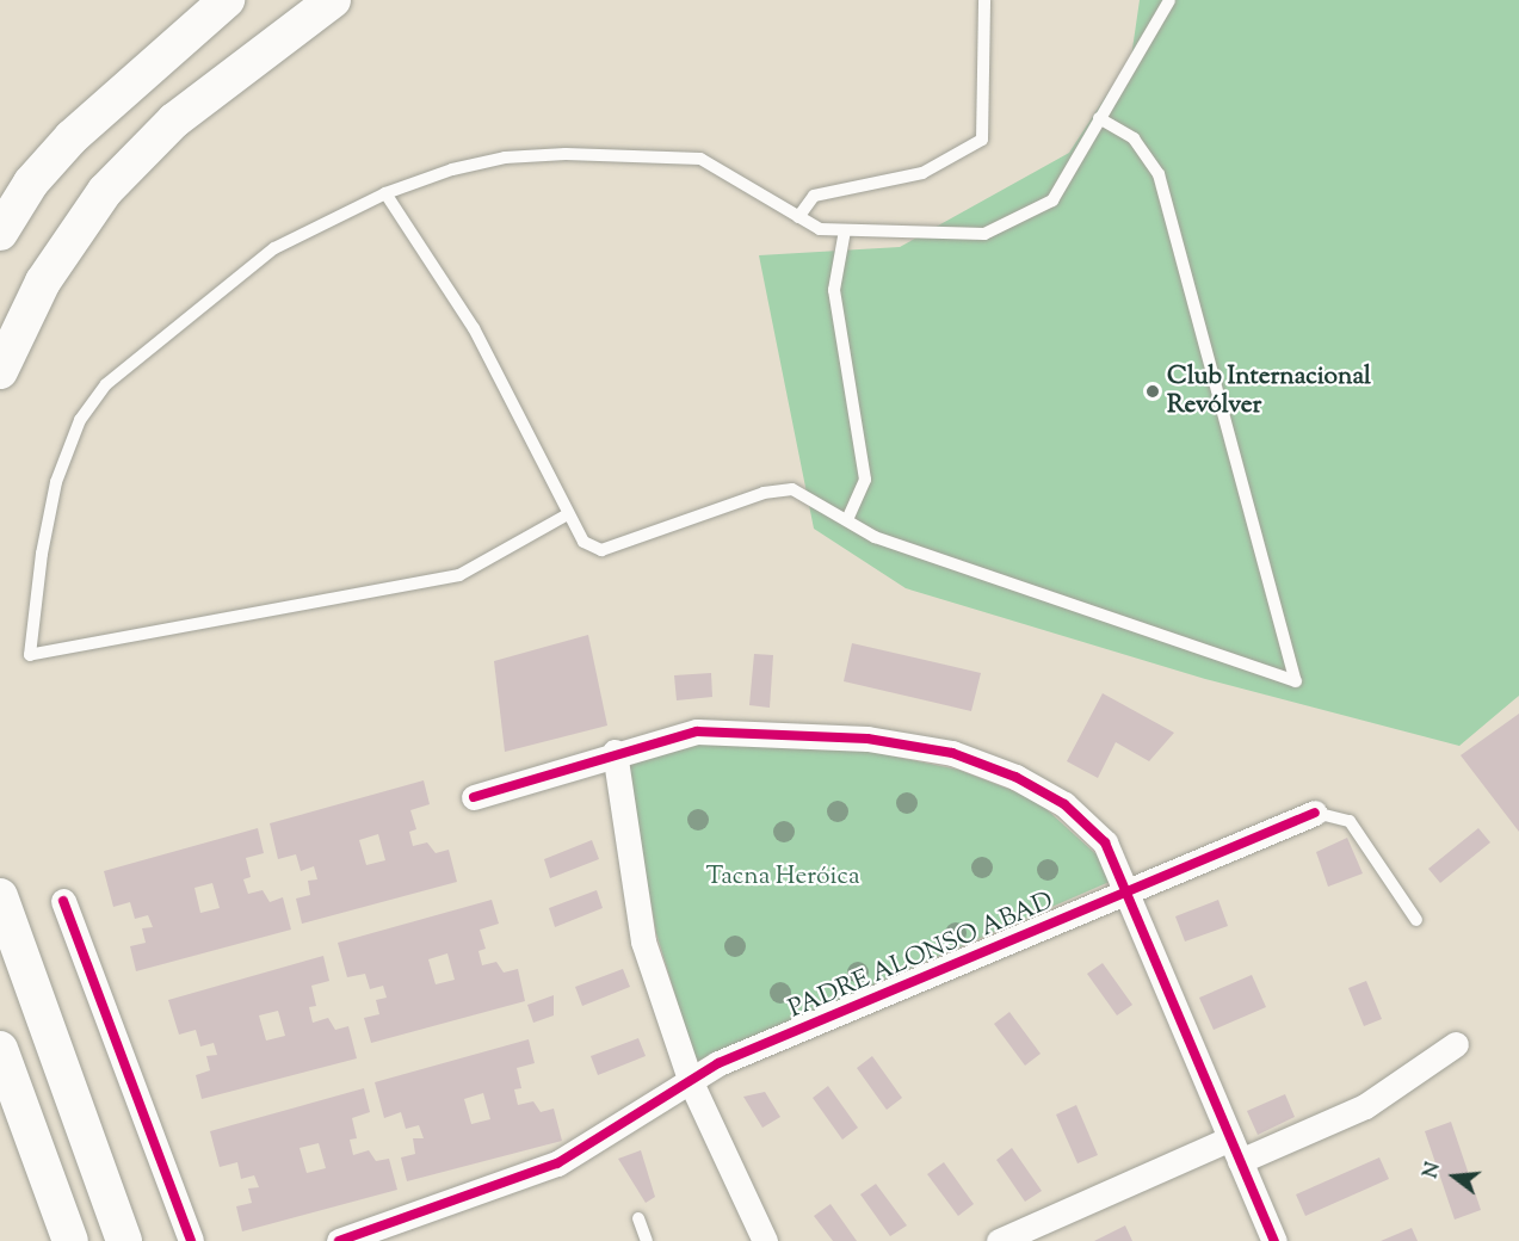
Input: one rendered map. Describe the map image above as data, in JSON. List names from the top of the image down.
{
  "streets": {
    "street": ["PADRE ALONSO ABAD"]
  },
  "parks": ["Tacna Heróica"],
  "places": ["Club Internacional Revólver"],
  "north": "left"
}
